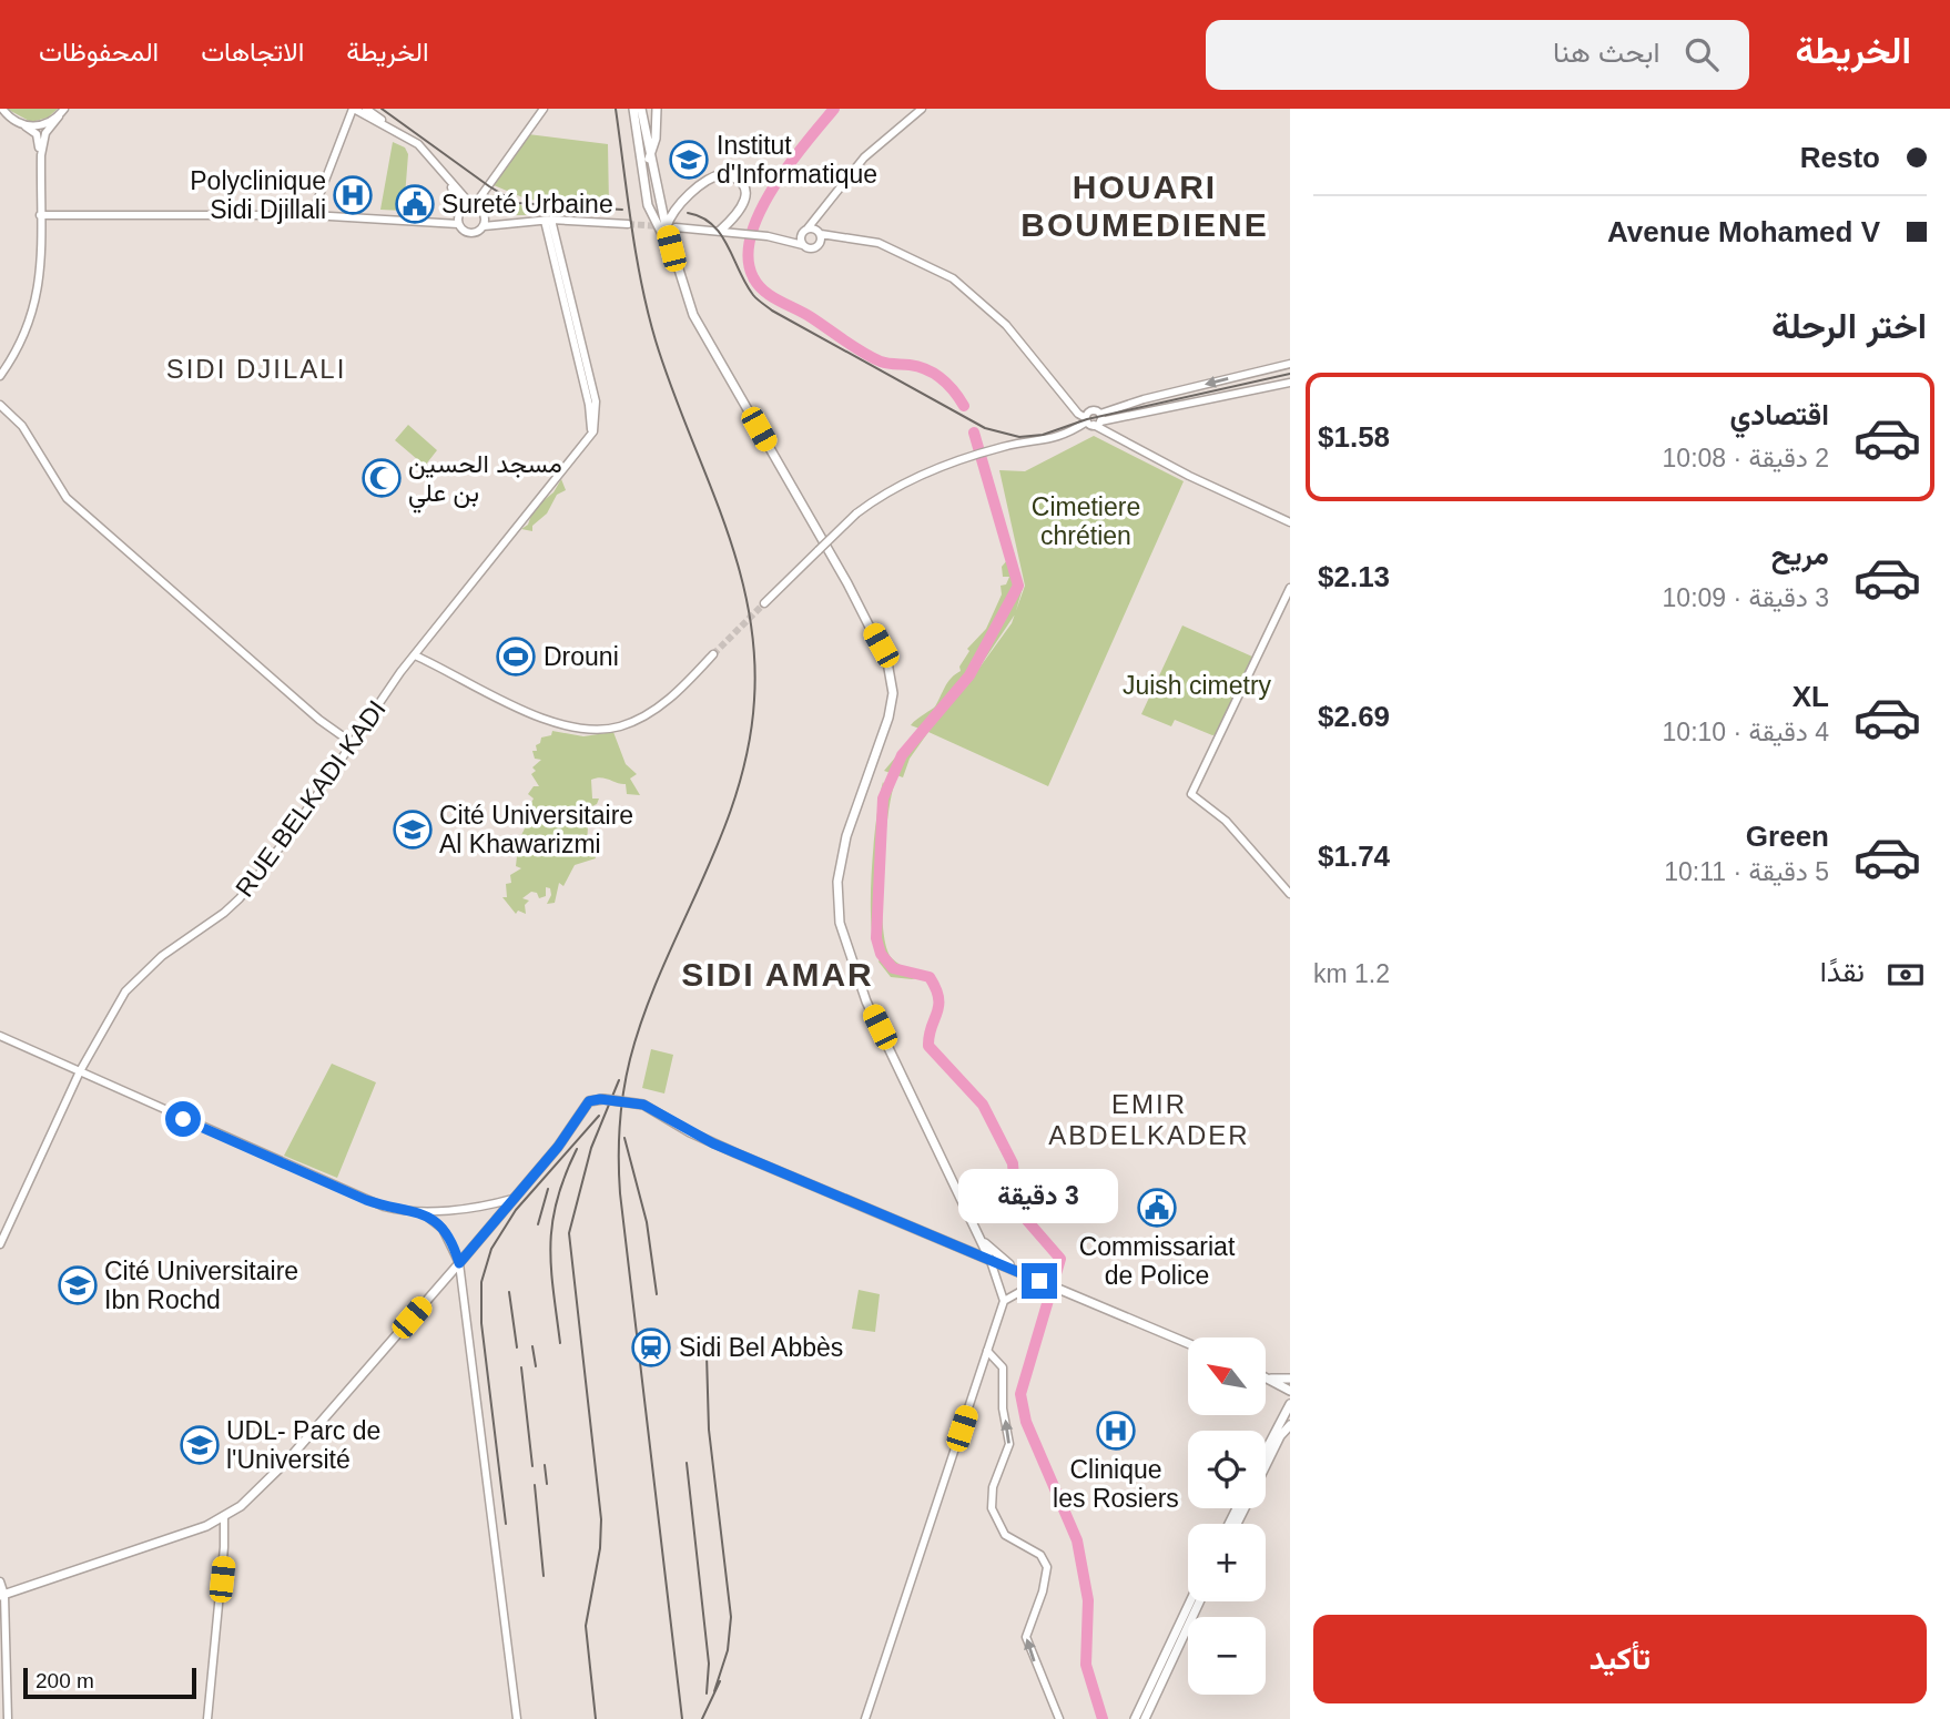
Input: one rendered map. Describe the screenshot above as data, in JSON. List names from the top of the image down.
{
  "streets": {
    "main road": ["RUE BELKADI KADI"]
  },
  "districts": [
    "HOUARI BOUMEDIENE",
    "SIDI DJILALI",
    "SIDI AMAR",
    "EMIR ABDELKADER"
  ],
  "parks": ["Cimetiere chrétien", "Juish cimetry"],
  "places": {
    "school or university": [
      "Institut d'Informatique",
      "Cité Universitaire Al Khawarizmi",
      "Cité Universitaire Ibn Rochd",
      "UDL- Parc de l'Université"
    ],
    "hospital": ["Polyclinique Sidi Djillali", "Clinique les Rosiers"],
    "public building": ["Sureté Urbaine", "Commissariat de Police"],
    "mosque": ["مسجد الحسين بن علي"],
    "sports": ["Drouni"],
    "station": ["Sidi Bel Abbès"]
  },
  "scale_bar": "200 m",
  "north": "top left",
  "page": {
    "header": "الخريطة",
    "search": "ابحث هنا",
    "nav": ["الخريطة", "الاتجاهات", "المحفوظات"],
    "banner": ["Resto", "Avenue Mohamed V"],
    "heading": "اختر الرحلة",
    "list": [
      {
        "name": "اقتصادي",
        "note": "2 دقيقة · 10:08",
        "value": "$1.58"
      },
      {
        "name": "مريح",
        "note": "3 دقيقة · 10:09",
        "value": "$2.13"
      },
      {
        "name": "XL",
        "note": "4 دقيقة · 10:10",
        "value": "$2.69"
      },
      {
        "name": "Green",
        "note": "5 دقيقة · 10:11",
        "value": "$1.74"
      }
    ],
    "pay": ["نقدًا", "1.2 km"],
    "bubble": "3 دقيقة",
    "map_buttons": ["+", "−"],
    "buttons": "تأكيد",
    "scale": "200 m"
  }
}
